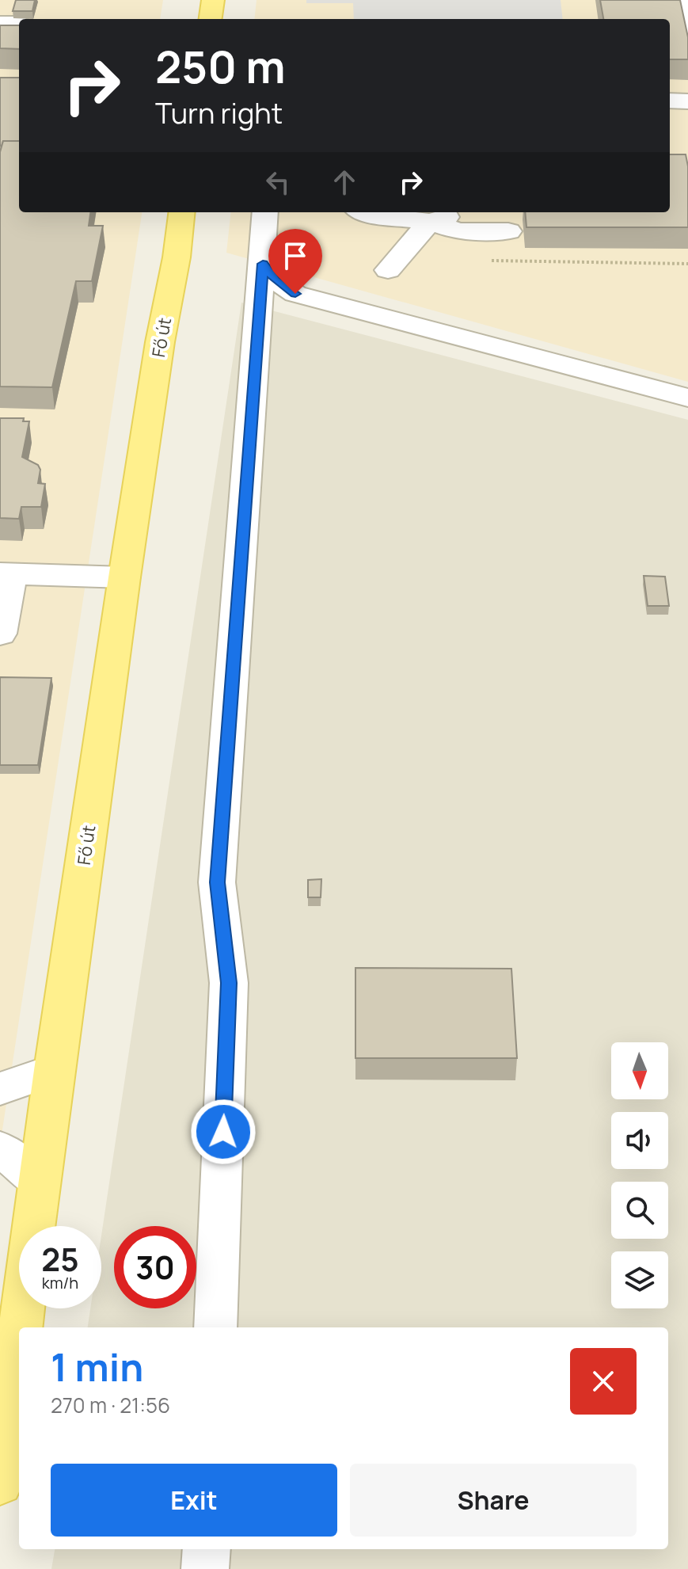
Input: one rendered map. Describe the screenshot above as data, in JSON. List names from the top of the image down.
{
  "streets": {
    "main road": ["Fő út"]
  },
  "north": "bottom",
  "page": {
    "turn": ["250 m", "Turn right"],
    "speed": "25 km/h",
    "limit": "30",
    "heading": ["1 min", "270 m · 21:56"],
    "buttons": ["Exit", "Share"]
  }
}
